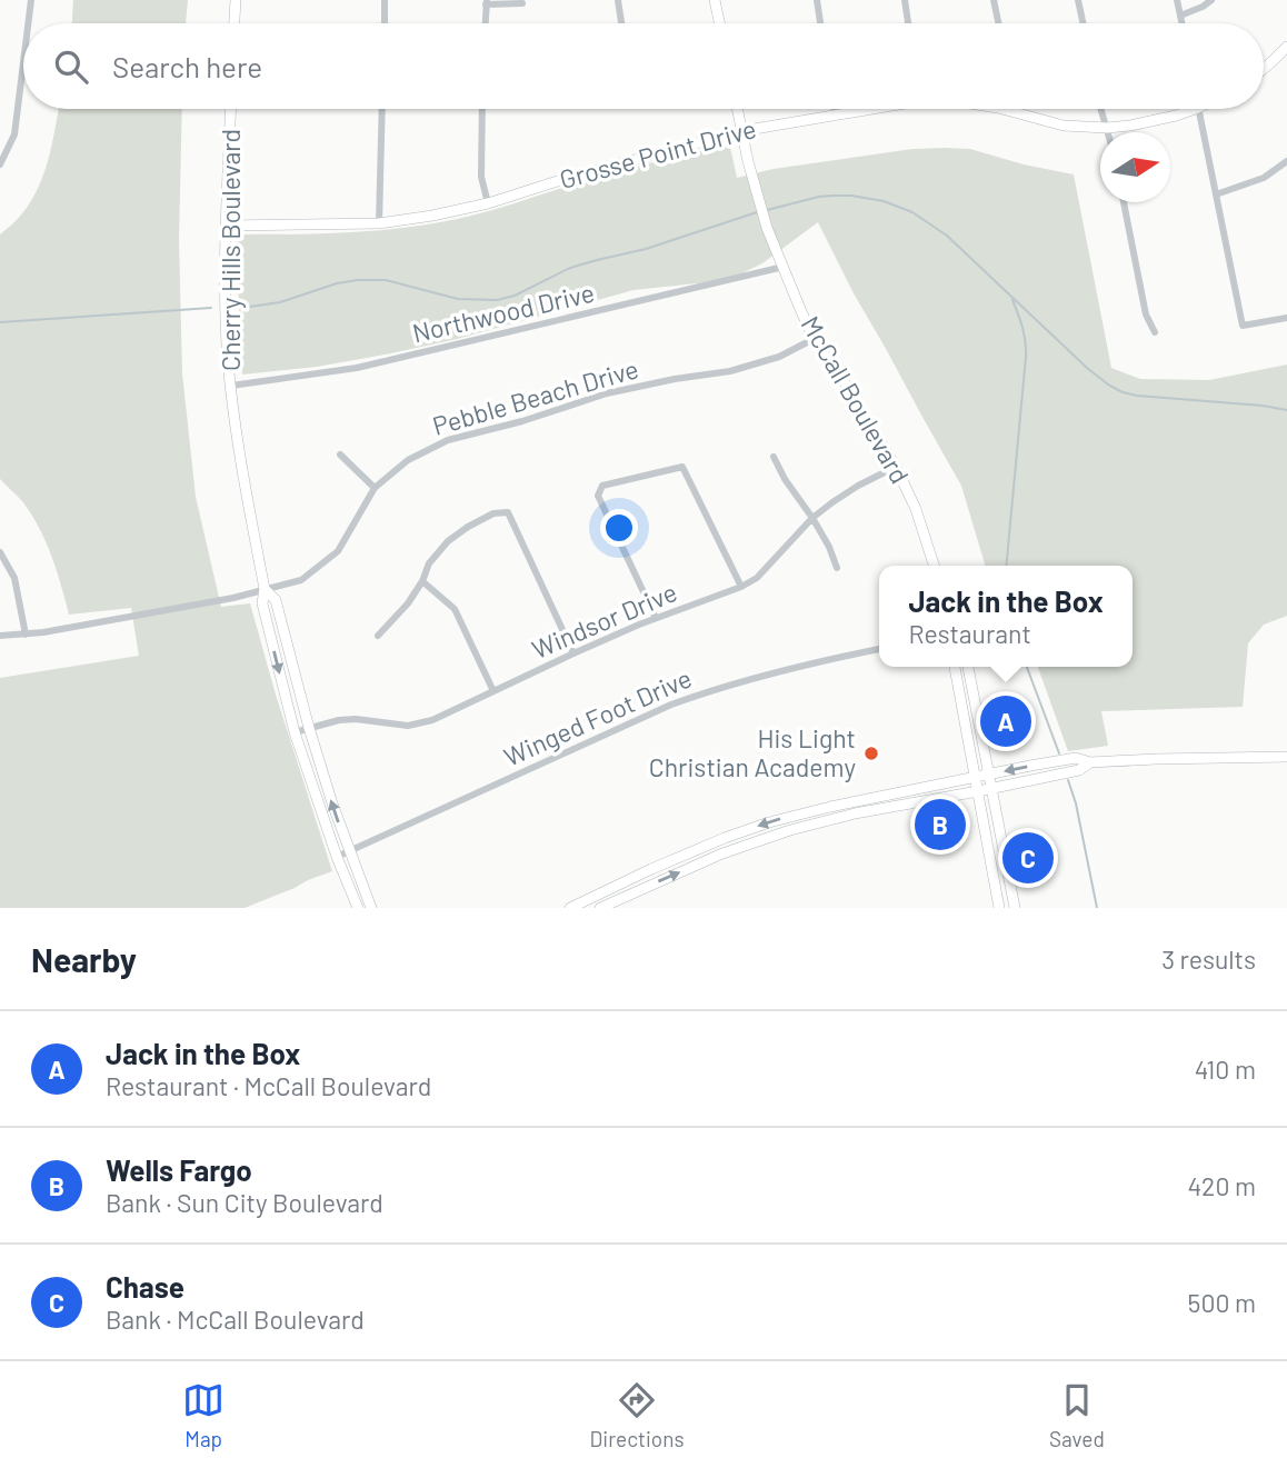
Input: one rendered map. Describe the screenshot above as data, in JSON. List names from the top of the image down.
{
  "streets": {
    "street": [
      "Grosse Point Drive",
      "Cherry Hills Boulevard",
      "Northwood Drive",
      "Pebble Beach Drive",
      "McCall Boulevard",
      "Windsor Drive",
      "Winged Foot Drive"
    ]
  },
  "crossings": [
    ["Grosse Point Drive", "Cherry Hills Boulevard"],
    ["Grosse Point Drive", "McCall Boulevard"],
    ["Cherry Hills Boulevard", "Northwood Drive"],
    ["Cherry Hills Boulevard", "Pebble Beach Drive"],
    ["Cherry Hills Boulevard", "Windsor Drive"],
    ["Cherry Hills Boulevard", "Winged Foot Drive"],
    ["Northwood Drive", "McCall Boulevard"],
    ["Pebble Beach Drive", "McCall Boulevard"],
    ["McCall Boulevard", "Windsor Drive"]
  ],
  "places": ["His Light Christian Academy"],
  "north": "right",
  "page": {
    "search": "Search here",
    "popup": ["Jack in the Box", "Restaurant"],
    "pins": ["A", "B", "C"],
    "heading": ["Nearby", "3 results"],
    "list": [
      {
        "mark": "A",
        "name": "Jack in the Box",
        "note": "Restaurant · McCall Boulevard",
        "value": "410 m"
      },
      {
        "mark": "B",
        "name": "Wells Fargo",
        "note": "Bank · Sun City Boulevard",
        "value": "420 m"
      },
      {
        "mark": "C",
        "name": "Chase",
        "note": "Bank · McCall Boulevard",
        "value": "500 m"
      }
    ],
    "nav": ["Map", "Directions", "Saved"]
  }
}
